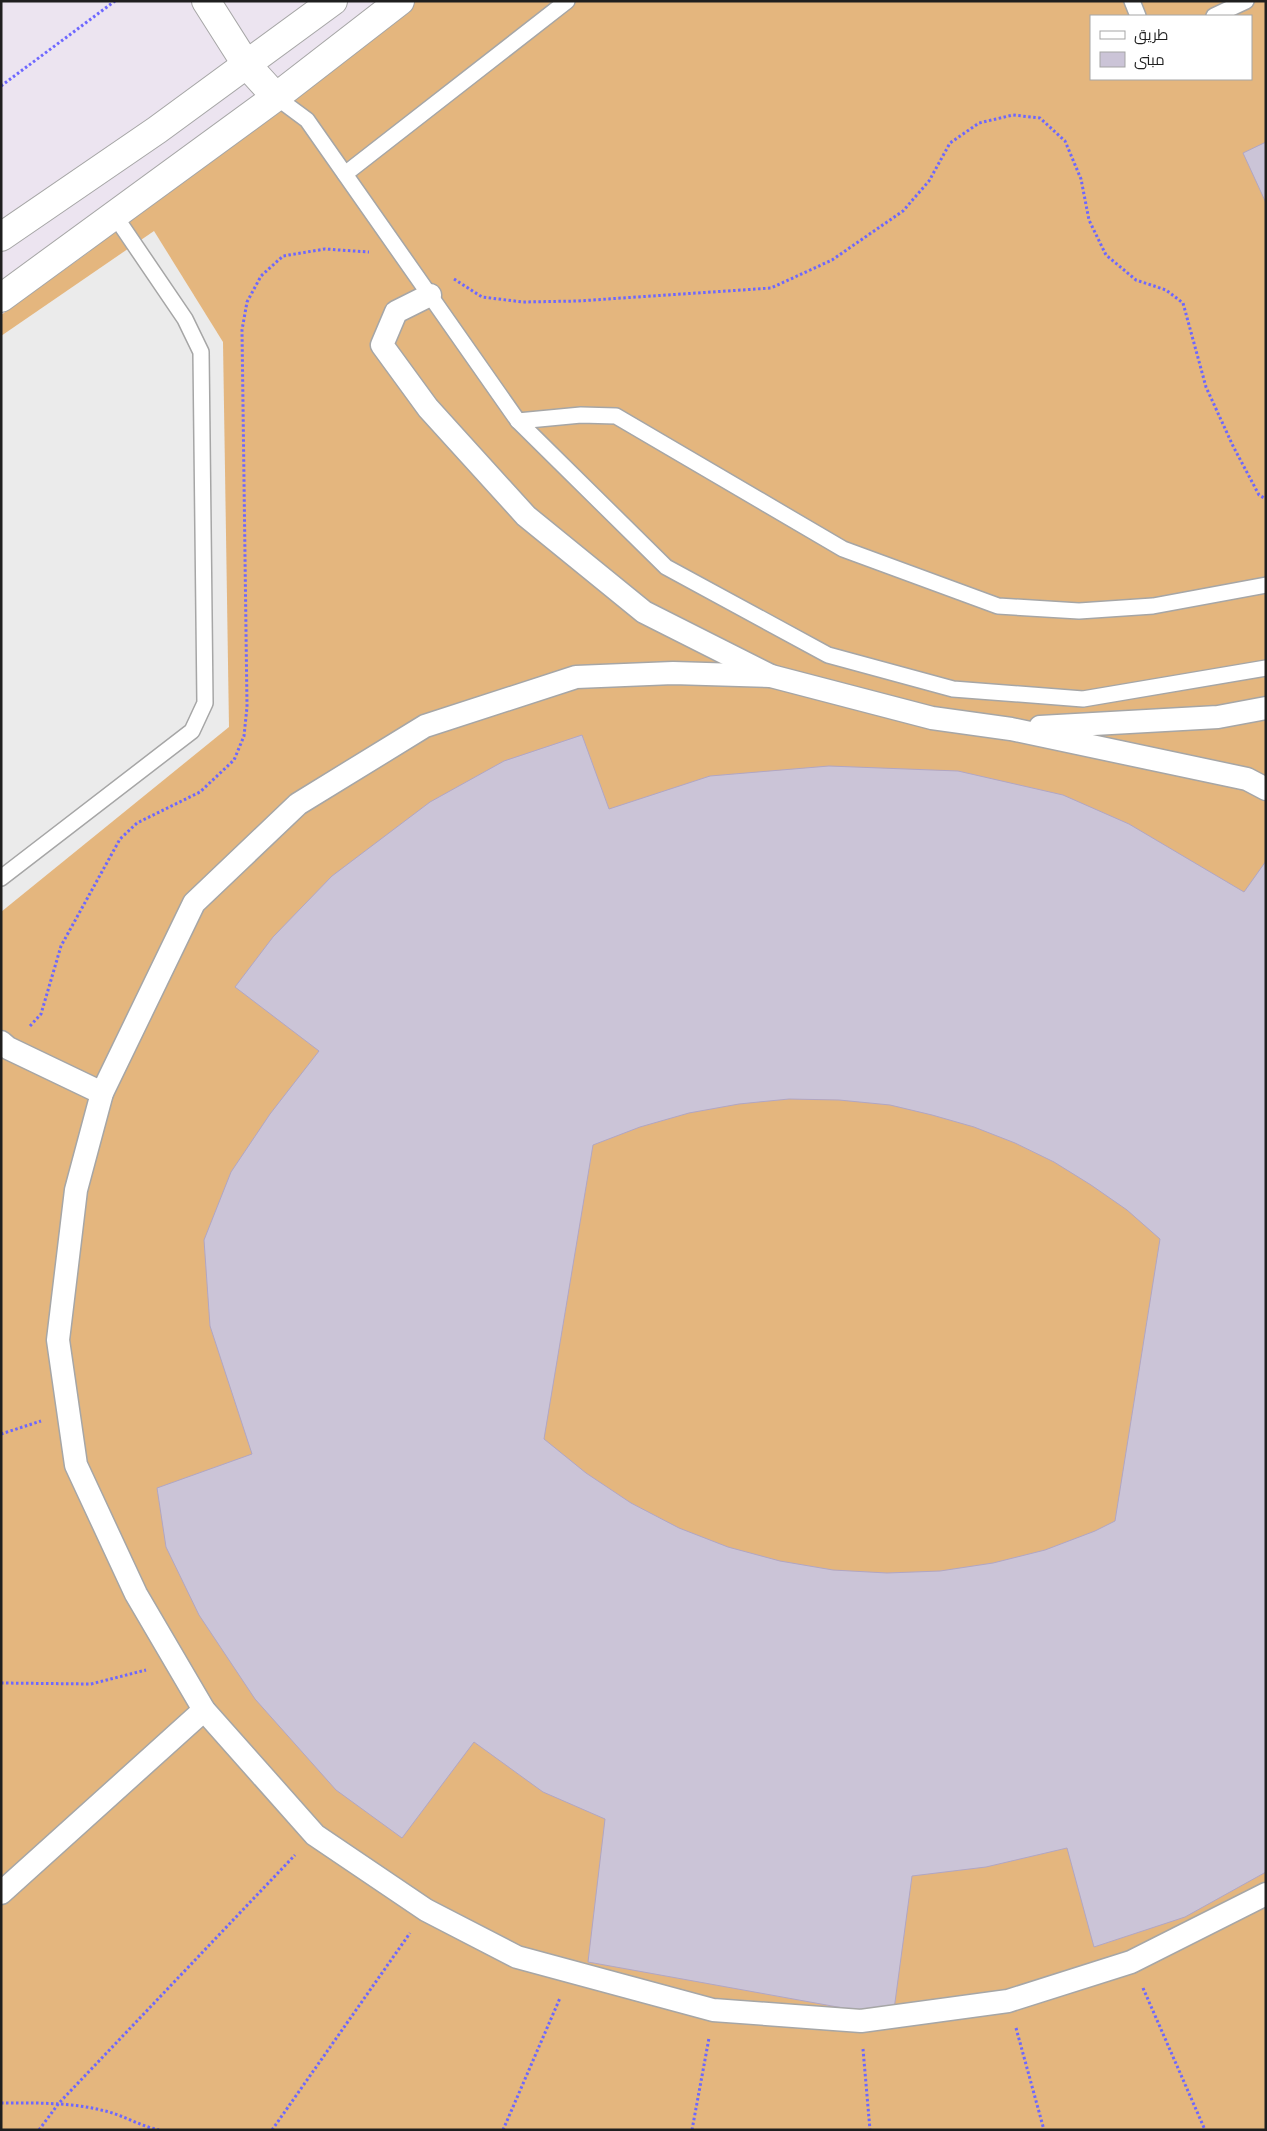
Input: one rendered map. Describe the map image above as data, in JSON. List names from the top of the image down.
{
  "legend": ["طريق", "مبنى"]
}
